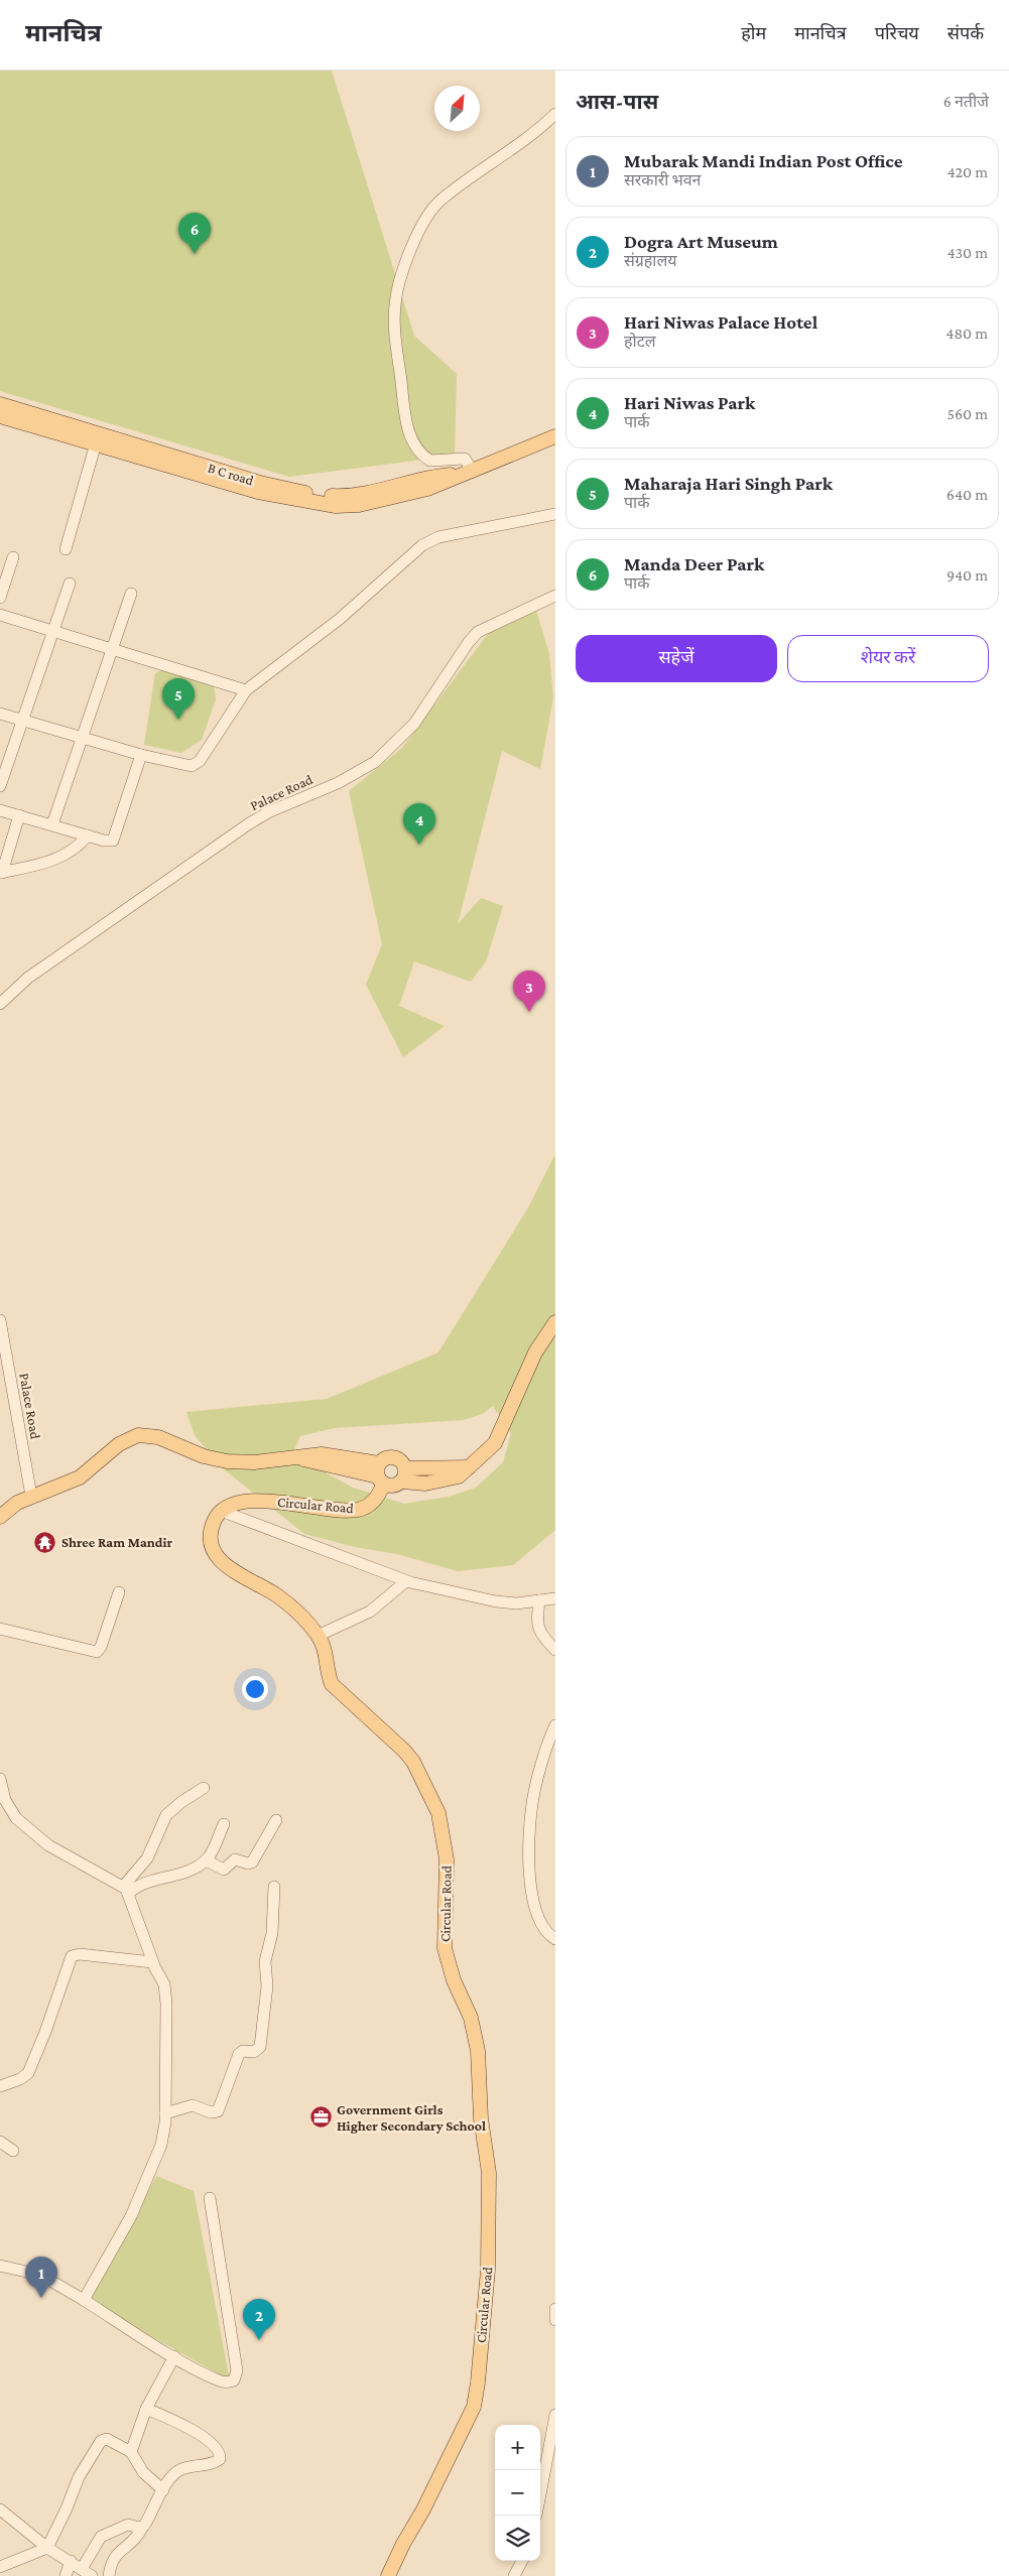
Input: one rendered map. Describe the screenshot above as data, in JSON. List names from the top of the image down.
{
  "streets": {
    "main road": ["B C road", "Circular Road"],
    "street": ["Palace Road"]
  },
  "places": {
    "temple": ["Shree Ram Mandir"],
    "office": ["Government Girls Higher Secondary School"]
  },
  "north": "top right",
  "page": {
    "header": "मानचित्र",
    "nav": [
      "होम",
      "मानचित्र",
      "परिचय",
      "संपर्क"
    ],
    "heading": ["आस-पास", "6 नतीजे"],
    "list": [
      {
        "mark": "1",
        "name": "Mubarak Mandi Indian Post Office",
        "note": "सरकारी भवन",
        "value": "420 m"
      },
      {
        "mark": "2",
        "name": "Dogra Art Museum",
        "note": "संग्रहालय",
        "value": "430 m"
      },
      {
        "mark": "3",
        "name": "Hari Niwas Palace Hotel",
        "note": "होटल",
        "value": "480 m"
      },
      {
        "mark": "4",
        "name": "Hari Niwas Park",
        "note": "पार्क",
        "value": "560 m"
      },
      {
        "mark": "5",
        "name": "Maharaja Hari Singh Park",
        "note": "पार्क",
        "value": "640 m"
      },
      {
        "mark": "6",
        "name": "Manda Deer Park",
        "note": "पार्क",
        "value": "940 m"
      }
    ],
    "pins": [
      "6",
      "5",
      "4",
      "3",
      "1",
      "2"
    ],
    "buttons": ["सहेजें", "शेयर करें"],
    "map_buttons": ["+", "−"]
  }
}
